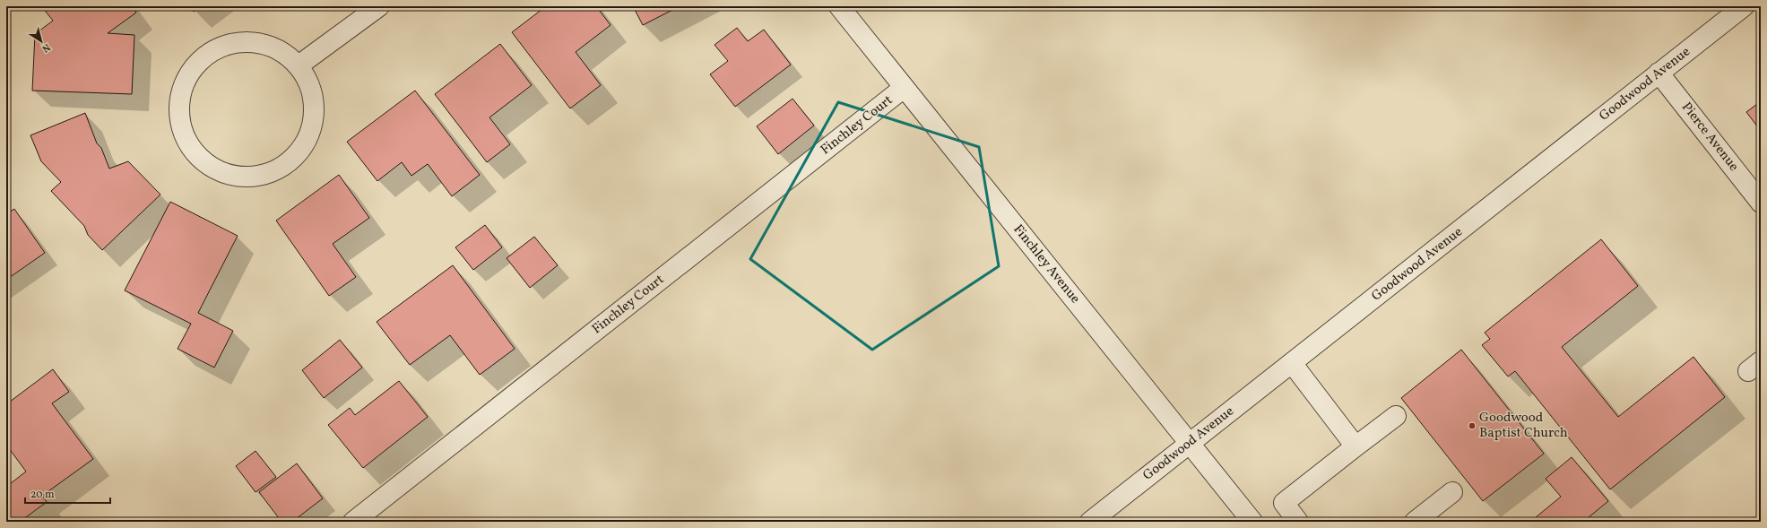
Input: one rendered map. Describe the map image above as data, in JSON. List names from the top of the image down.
{
  "streets": {
    "street": [
      "Goodwood Avenue",
      "Finchley Court",
      "Pierce Avenue",
      "Finchley Avenue"
    ]
  },
  "crossings": [
    ["Goodwood Avenue", "Pierce Avenue"],
    ["Goodwood Avenue", "Finchley Avenue"],
    ["Finchley Court", "Finchley Avenue"]
  ],
  "places": ["Goodwood Baptist Church"],
  "scale_bar": "20 m",
  "north": "bottom right"
}
